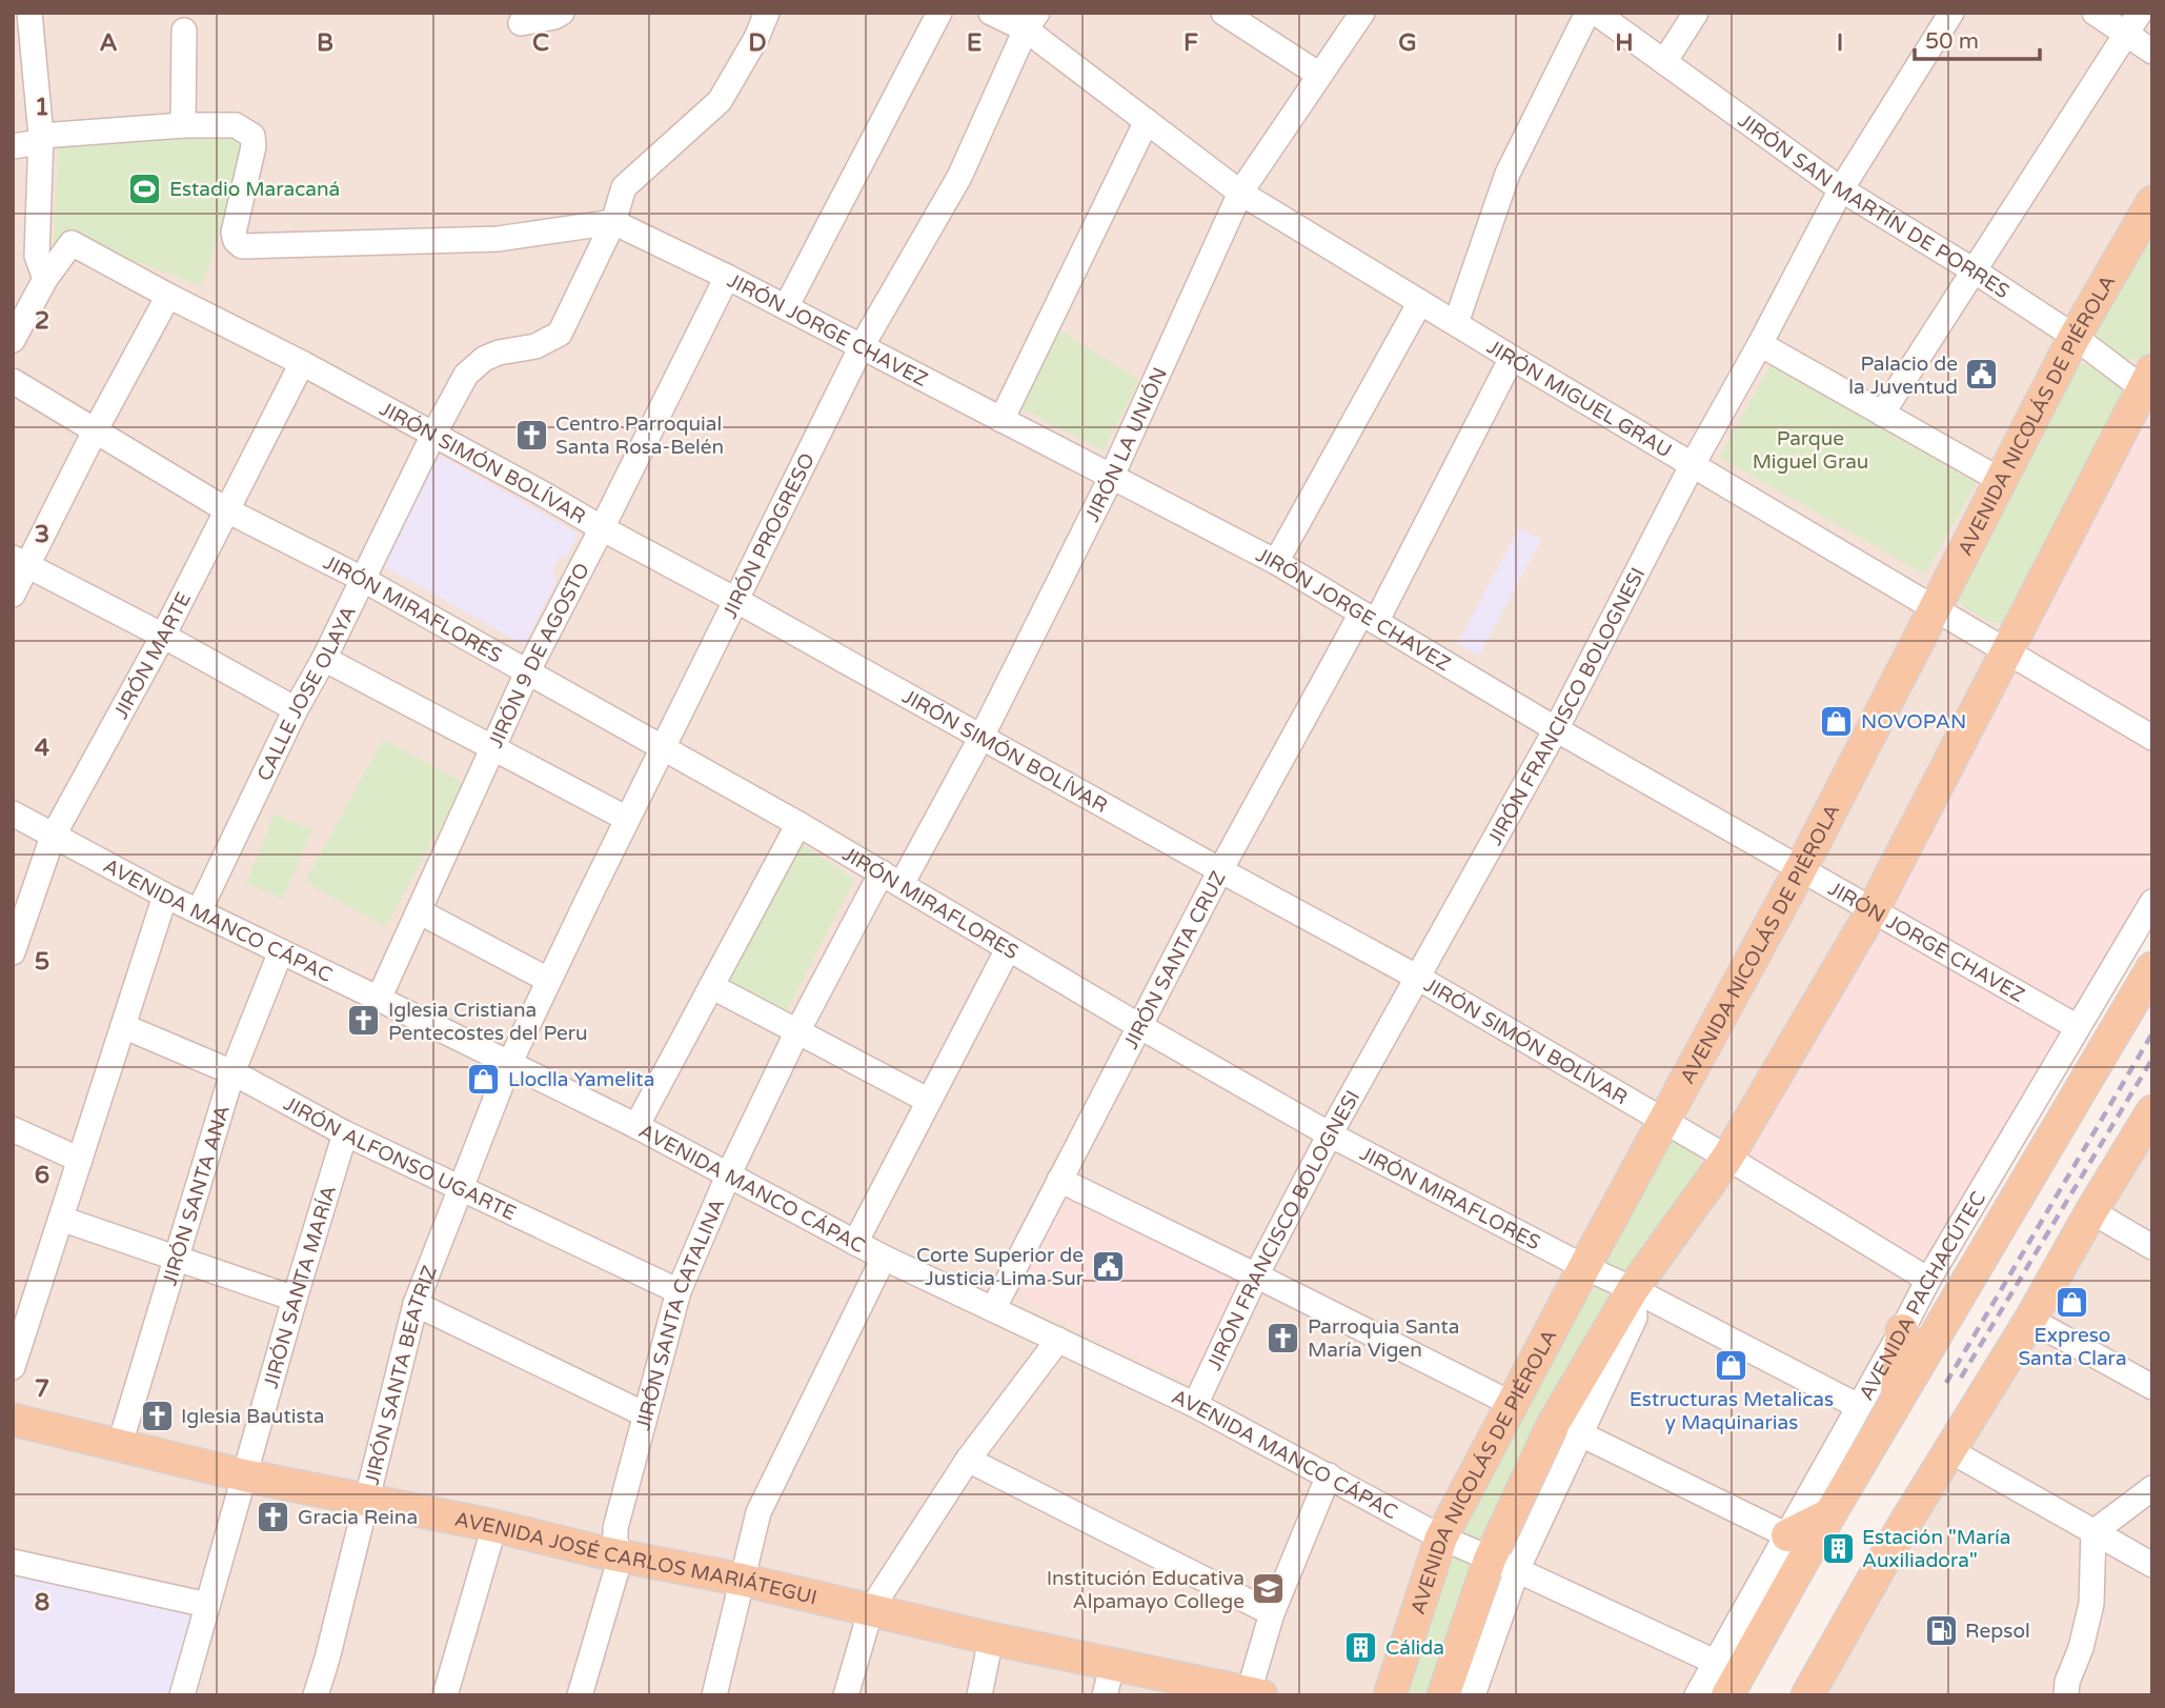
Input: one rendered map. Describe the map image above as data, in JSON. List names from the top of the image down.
{
  "streets": {
    "main road": ["AVENIDA NICOLÁS DE PIÉROLA", "AVENIDA PACHACÚTEC", "AVENIDA JOSÉ CARLOS MARIÁTEGUI"],
    "street": [
      "JIRÓN SAN MARTÍN DE PORRES",
      "JIRÓN JORGE CHAVEZ",
      "JIRÓN MIGUEL GRAU",
      "JIRÓN LA UNIÓN",
      "JIRÓN SIMÓN BOLÍVAR",
      "JIRÓN PROGRESO",
      "JIRÓN MIRAFLORES",
      "JIRÓN 9 DE AGOSTO",
      "JIRÓN MARTE",
      "CALLE JOSE OLAYA",
      "JIRÓN FRANCISCO BOLOGNESI",
      "AVENIDA MANCO CÁPAC",
      "JIRÓN SANTA CRUZ",
      "JIRÓN ALFONSO UGARTE",
      "JIRÓN SANTA ANA",
      "JIRÓN SANTA MARÍA",
      "JIRÓN SANTA CATALINA",
      "JIRÓN SANTA BEATRIZ"
    ]
  },
  "crossings": [
    ["JIRÓN SAN MARTÍN DE PORRES", "AVENIDA NICOLÁS DE PIÉROLA"],
    ["JIRÓN SAN MARTÍN DE PORRES", "JIRÓN FRANCISCO BOLOGNESI"],
    ["JIRÓN JORGE CHAVEZ", "AVENIDA NICOLÁS DE PIÉROLA"],
    ["JIRÓN JORGE CHAVEZ", "JIRÓN LA UNIÓN"],
    ["JIRÓN JORGE CHAVEZ", "JIRÓN PROGRESO"],
    ["JIRÓN JORGE CHAVEZ", "JIRÓN 9 DE AGOSTO"],
    ["JIRÓN JORGE CHAVEZ", "CALLE JOSE OLAYA"],
    ["JIRÓN JORGE CHAVEZ", "JIRÓN FRANCISCO BOLOGNESI"],
    ["JIRÓN JORGE CHAVEZ", "JIRÓN SANTA CRUZ"],
    ["JIRÓN JORGE CHAVEZ", "AVENIDA PACHACÚTEC"],
    ["JIRÓN MIGUEL GRAU", "AVENIDA NICOLÁS DE PIÉROLA"],
    ["JIRÓN MIGUEL GRAU", "JIRÓN LA UNIÓN"],
    ["JIRÓN MIGUEL GRAU", "JIRÓN PROGRESO"],
    ["JIRÓN MIGUEL GRAU", "JIRÓN FRANCISCO BOLOGNESI"],
    ["JIRÓN MIGUEL GRAU", "JIRÓN SANTA CRUZ"],
    ["AVENIDA NICOLÁS DE PIÉROLA", "JIRÓN SIMÓN BOLÍVAR"],
    ["AVENIDA NICOLÁS DE PIÉROLA", "JIRÓN MIRAFLORES"],
    ["AVENIDA NICOLÁS DE PIÉROLA", "AVENIDA MANCO CÁPAC"],
    ["JIRÓN LA UNIÓN", "JIRÓN SIMÓN BOLÍVAR"],
    ["JIRÓN LA UNIÓN", "JIRÓN MIRAFLORES"],
    ["JIRÓN LA UNIÓN", "JIRÓN SANTA CATALINA"],
    ["JIRÓN SIMÓN BOLÍVAR", "JIRÓN PROGRESO"],
    ["JIRÓN SIMÓN BOLÍVAR", "JIRÓN 9 DE AGOSTO"],
    ["JIRÓN SIMÓN BOLÍVAR", "JIRÓN MARTE"],
    ["JIRÓN SIMÓN BOLÍVAR", "CALLE JOSE OLAYA"],
    ["JIRÓN SIMÓN BOLÍVAR", "JIRÓN FRANCISCO BOLOGNESI"],
    ["JIRÓN SIMÓN BOLÍVAR", "JIRÓN SANTA CRUZ"],
    ["JIRÓN SIMÓN BOLÍVAR", "AVENIDA PACHACÚTEC"],
    ["JIRÓN PROGRESO", "JIRÓN MIRAFLORES"],
    ["JIRÓN PROGRESO", "AVENIDA MANCO CÁPAC"],
    ["JIRÓN PROGRESO", "JIRÓN SANTA BEATRIZ"],
    ["JIRÓN MIRAFLORES", "JIRÓN 9 DE AGOSTO"],
    ["JIRÓN MIRAFLORES", "JIRÓN MARTE"],
    ["JIRÓN MIRAFLORES", "CALLE JOSE OLAYA"],
    ["JIRÓN MIRAFLORES", "JIRÓN FRANCISCO BOLOGNESI"],
    ["JIRÓN MIRAFLORES", "JIRÓN SANTA CRUZ"],
    ["JIRÓN MIRAFLORES", "AVENIDA PACHACÚTEC"],
    ["JIRÓN MIRAFLORES", "JIRÓN SANTA CATALINA"],
    ["JIRÓN 9 DE AGOSTO", "AVENIDA MANCO CÁPAC"],
    ["JIRÓN MARTE", "AVENIDA MANCO CÁPAC"],
    ["CALLE JOSE OLAYA", "AVENIDA MANCO CÁPAC"],
    ["JIRÓN FRANCISCO BOLOGNESI", "AVENIDA MANCO CÁPAC"],
    ["AVENIDA MANCO CÁPAC", "JIRÓN SANTA CRUZ"],
    ["AVENIDA MANCO CÁPAC", "JIRÓN SANTA ANA"],
    ["AVENIDA MANCO CÁPAC", "AVENIDA PACHACÚTEC"],
    ["AVENIDA MANCO CÁPAC", "JIRÓN SANTA CATALINA"],
    ["AVENIDA MANCO CÁPAC", "JIRÓN SANTA BEATRIZ"],
    ["JIRÓN ALFONSO UGARTE", "JIRÓN SANTA ANA"],
    ["JIRÓN ALFONSO UGARTE", "JIRÓN SANTA MARÍA"],
    ["JIRÓN ALFONSO UGARTE", "JIRÓN SANTA CATALINA"],
    ["JIRÓN ALFONSO UGARTE", "JIRÓN SANTA BEATRIZ"],
    ["JIRÓN SANTA ANA", "AVENIDA JOSÉ CARLOS MARIÁTEGUI"],
    ["JIRÓN SANTA MARÍA", "AVENIDA JOSÉ CARLOS MARIÁTEGUI"],
    ["JIRÓN SANTA CATALINA", "AVENIDA JOSÉ CARLOS MARIÁTEGUI"],
    ["JIRÓN SANTA BEATRIZ", "AVENIDA JOSÉ CARLOS MARIÁTEGUI"]
  ],
  "parks": ["Parque Miguel Grau"],
  "places": {
    "sports": ["Estadio Maracaná"],
    "public building": ["Palacio de la Juventud", "Corte Superior de Justicia Lima Sur"],
    "church": [
      "Centro Parroquial Santa Rosa-Belén",
      "Iglesia Cristiana Pentecostes del Peru",
      "Parroquia Santa María Vigen",
      "Iglesia Bautista",
      "Gracia Reina"
    ],
    "shop": [
      "NOVOPAN",
      "Lloclla Yamelita",
      "Expreso Santa Clara",
      "Estructuras Metalicas y Maquinarias"
    ],
    "building": ["Estación \"María Auxiliadora\"", "Cálida"],
    "school or university": ["Institución Educativa Alpamayo College"],
    "fuel station": ["Repsol"]
  },
  "scale_bar": "50 m",
  "grid": {
    "columns": [
      "A",
      "B",
      "C",
      "D",
      "E",
      "F",
      "G",
      "H",
      "I"
    ],
    "rows": [
      "1",
      "2",
      "3",
      "4",
      "5",
      "6",
      "7",
      "8"
    ]
  }
}
